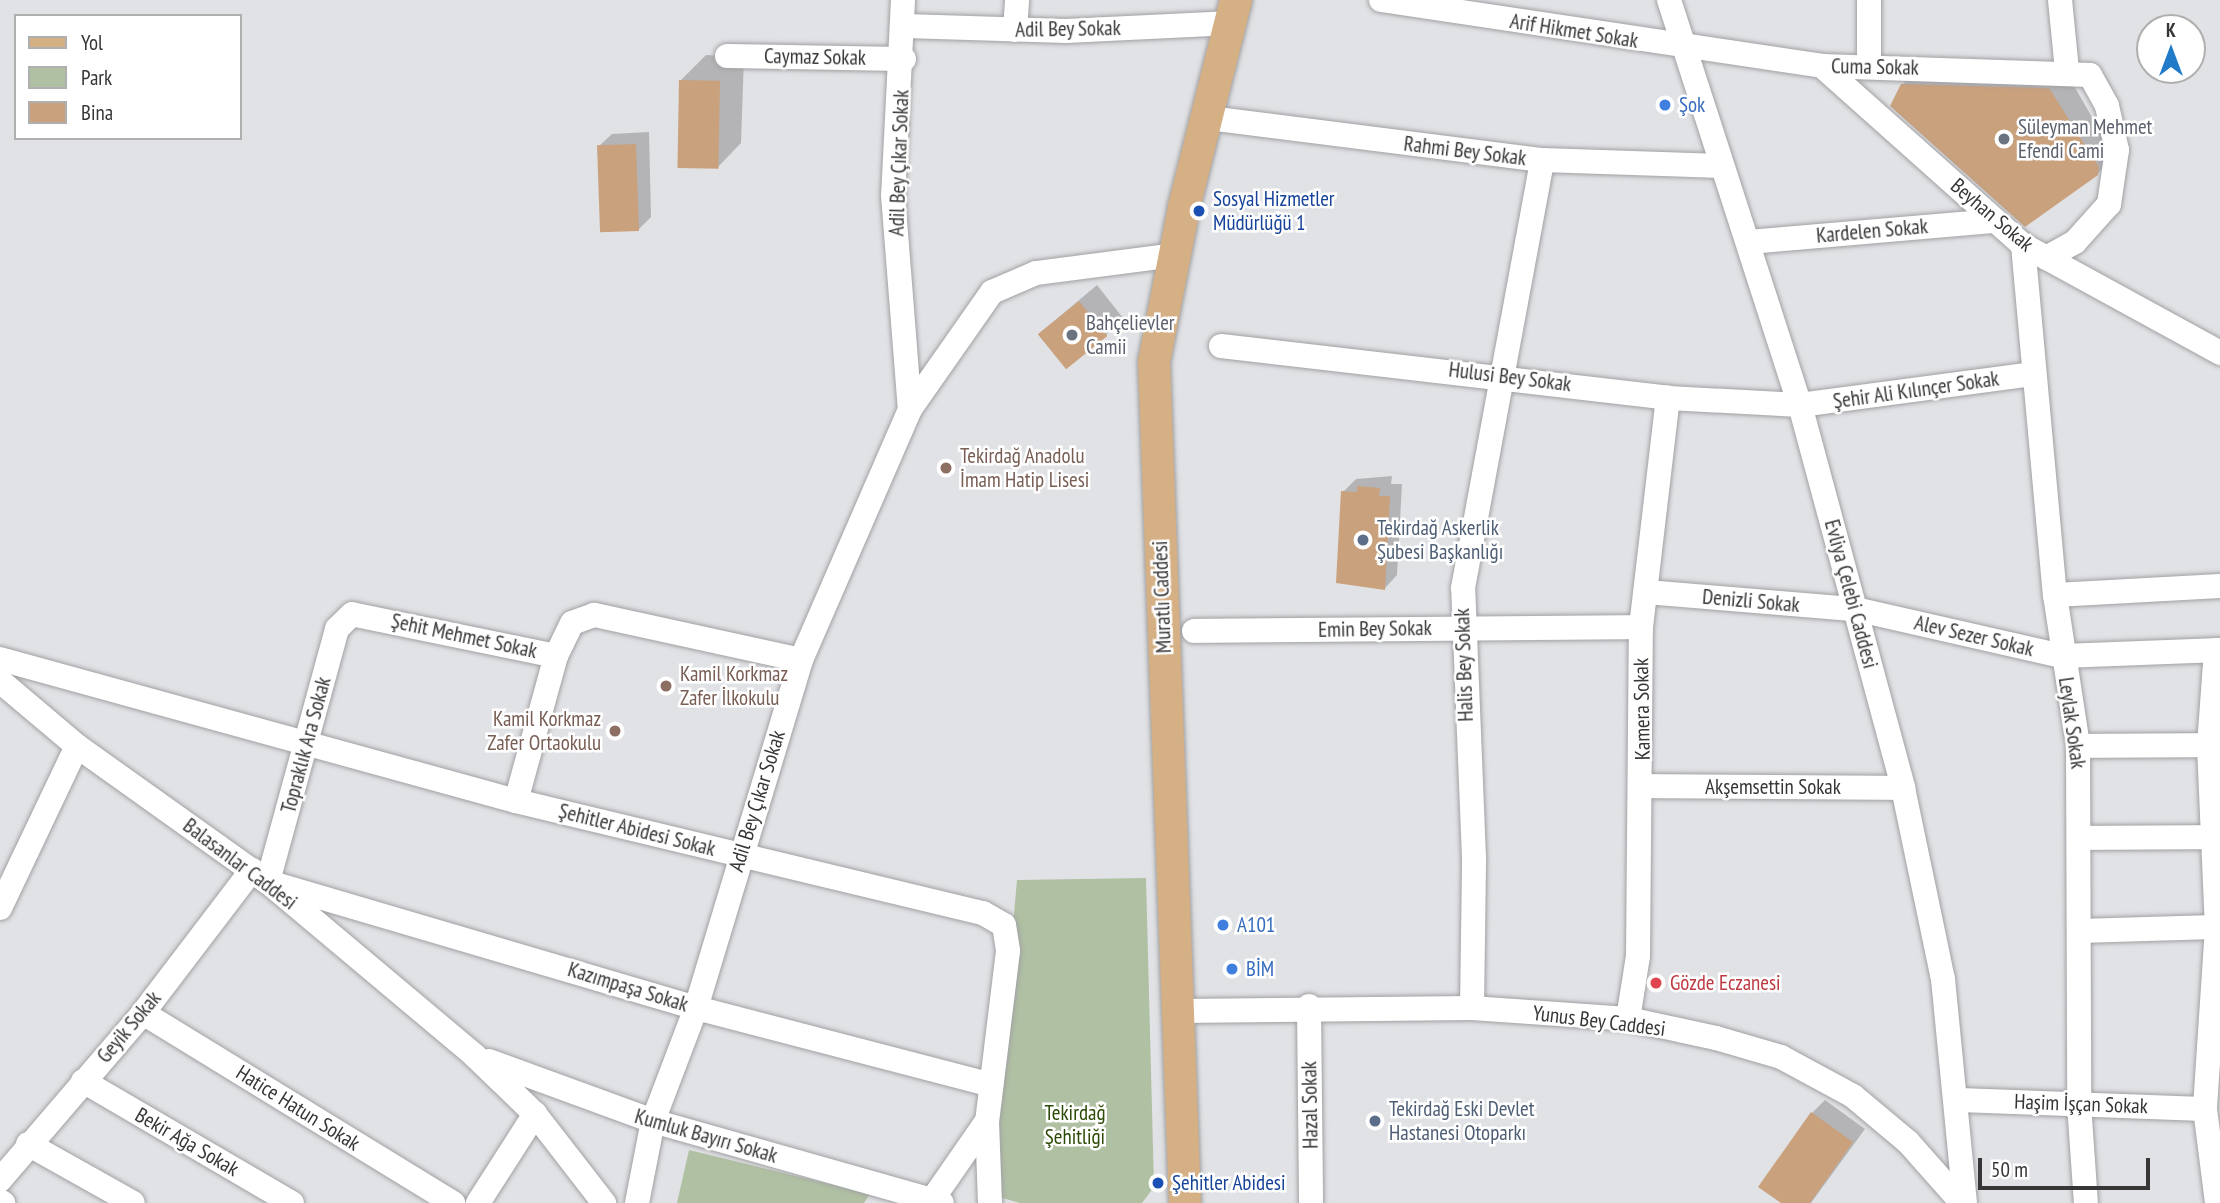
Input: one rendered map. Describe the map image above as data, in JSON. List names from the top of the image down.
{
  "streets": {
    "main road": ["Muratlı Caddesi"],
    "street": [
      "Adil Bey Sokak",
      "Arif Hikmet Sokak",
      "Caymaz Sokak",
      "Cuma Sokak",
      "Rahmi Bey Sokak",
      "Adil Bey Çıkar Sokak",
      "Beyhan Sokak",
      "Kardelen Sokak",
      "Hulusi Bey Sokak",
      "Şehir Ali Kılınçer Sokak",
      "Evliya Çelebi Caddesi",
      "Denizli Sokak",
      "Emin Bey Sokak",
      "Şehit Mehmet Sokak",
      "Alev Sezer Sokak",
      "Halis Bey Sokak",
      "Kamera Sokak",
      "Leylak Sokak",
      "Topraklık Ara Sokak",
      "Akşemsettin Sokak",
      "Şehitler Abidesi Sokak",
      "Balasanlar Caddesi",
      "Kazımpaşa Sokak",
      "Yunus Bey Caddesi",
      "Geyik Sokak",
      "Haşim İşçan Sokak",
      "Hazal Sokak",
      "Hatice Hatun Sokak",
      "Kumluk Bayırı Sokak",
      "Bekir Ağa Sokak"
    ]
  },
  "crossings": [
    ["Adil Bey Sokak", "Adil Bey Çıkar Sokak"],
    ["Adil Bey Sokak", "Muratlı Caddesi"],
    ["Arif Hikmet Sokak", "Cuma Sokak"],
    ["Arif Hikmet Sokak", "Evliya Çelebi Caddesi"],
    ["Caymaz Sokak", "Adil Bey Çıkar Sokak"],
    ["Cuma Sokak", "Beyhan Sokak"],
    ["Cuma Sokak", "Evliya Çelebi Caddesi"],
    ["Rahmi Bey Sokak", "Evliya Çelebi Caddesi"],
    ["Rahmi Bey Sokak", "Muratlı Caddesi"],
    ["Rahmi Bey Sokak", "Halis Bey Sokak"],
    ["Adil Bey Çıkar Sokak", "Muratlı Caddesi"],
    ["Adil Bey Çıkar Sokak", "Şehit Mehmet Sokak"],
    ["Adil Bey Çıkar Sokak", "Şehitler Abidesi Sokak"],
    ["Adil Bey Çıkar Sokak", "Kazımpaşa Sokak"],
    ["Adil Bey Çıkar Sokak", "Kumluk Bayırı Sokak"],
    ["Beyhan Sokak", "Kardelen Sokak"],
    ["Beyhan Sokak", "Leylak Sokak"],
    ["Kardelen Sokak", "Evliya Çelebi Caddesi"],
    ["Hulusi Bey Sokak", "Şehir Ali Kılınçer Sokak"],
    ["Hulusi Bey Sokak", "Evliya Çelebi Caddesi"],
    ["Hulusi Bey Sokak", "Halis Bey Sokak"],
    ["Hulusi Bey Sokak", "Kamera Sokak"],
    ["Şehir Ali Kılınçer Sokak", "Evliya Çelebi Caddesi"],
    ["Şehir Ali Kılınçer Sokak", "Leylak Sokak"],
    ["Evliya Çelebi Caddesi", "Denizli Sokak"],
    ["Evliya Çelebi Caddesi", "Alev Sezer Sokak"],
    ["Evliya Çelebi Caddesi", "Akşemsettin Sokak"],
    ["Evliya Çelebi Caddesi", "Yunus Bey Caddesi"],
    ["Evliya Çelebi Caddesi", "Haşim İşçan Sokak"],
    ["Muratlı Caddesi", "Yunus Bey Caddesi"],
    ["Denizli Sokak", "Alev Sezer Sokak"],
    ["Denizli Sokak", "Kamera Sokak"],
    ["Emin Bey Sokak", "Halis Bey Sokak"],
    ["Emin Bey Sokak", "Kamera Sokak"],
    ["Şehit Mehmet Sokak", "Topraklık Ara Sokak"],
    ["Alev Sezer Sokak", "Leylak Sokak"],
    ["Halis Bey Sokak", "Yunus Bey Caddesi"],
    ["Kamera Sokak", "Akşemsettin Sokak"],
    ["Kamera Sokak", "Yunus Bey Caddesi"],
    ["Leylak Sokak", "Haşim İşçan Sokak"],
    ["Topraklık Ara Sokak", "Şehitler Abidesi Sokak"],
    ["Topraklık Ara Sokak", "Balasanlar Caddesi"],
    ["Topraklık Ara Sokak", "Kazımpaşa Sokak"],
    ["Topraklık Ara Sokak", "Geyik Sokak"],
    ["Şehitler Abidesi Sokak", "Kazımpaşa Sokak"],
    ["Balasanlar Caddesi", "Kazımpaşa Sokak"],
    ["Balasanlar Caddesi", "Geyik Sokak"],
    ["Balasanlar Caddesi", "Kumluk Bayırı Sokak"],
    ["Kazımpaşa Sokak", "Geyik Sokak"],
    ["Yunus Bey Caddesi", "Hazal Sokak"],
    ["Geyik Sokak", "Hatice Hatun Sokak"],
    ["Geyik Sokak", "Bekir Ağa Sokak"]
  ],
  "parks": ["Tekirdağ Şehitliği"],
  "places": [
    "Şok",
    "Süleyman Mehmet Efendi Cami",
    "Sosyal Hizmetler Müdürlüğü 1",
    "Bahçelievler Camii",
    "Tekirdağ Anadolu İmam Hatip Lisesi",
    "Tekirdağ Askerlik Şubesi Başkanlığı",
    "Kamil Korkmaz Zafer İlkokulu",
    "Kamil Korkmaz Zafer Ortaokulu",
    "A101",
    "BİM",
    "Gözde Eczanesi",
    "Tekirdağ Eski Devlet Hastanesi Otoparkı",
    "Şehitler Abidesi"
  ],
  "legend": ["Yol", "Park", "Bina"],
  "scale_bar": "50 m",
  "north": "top"
}
